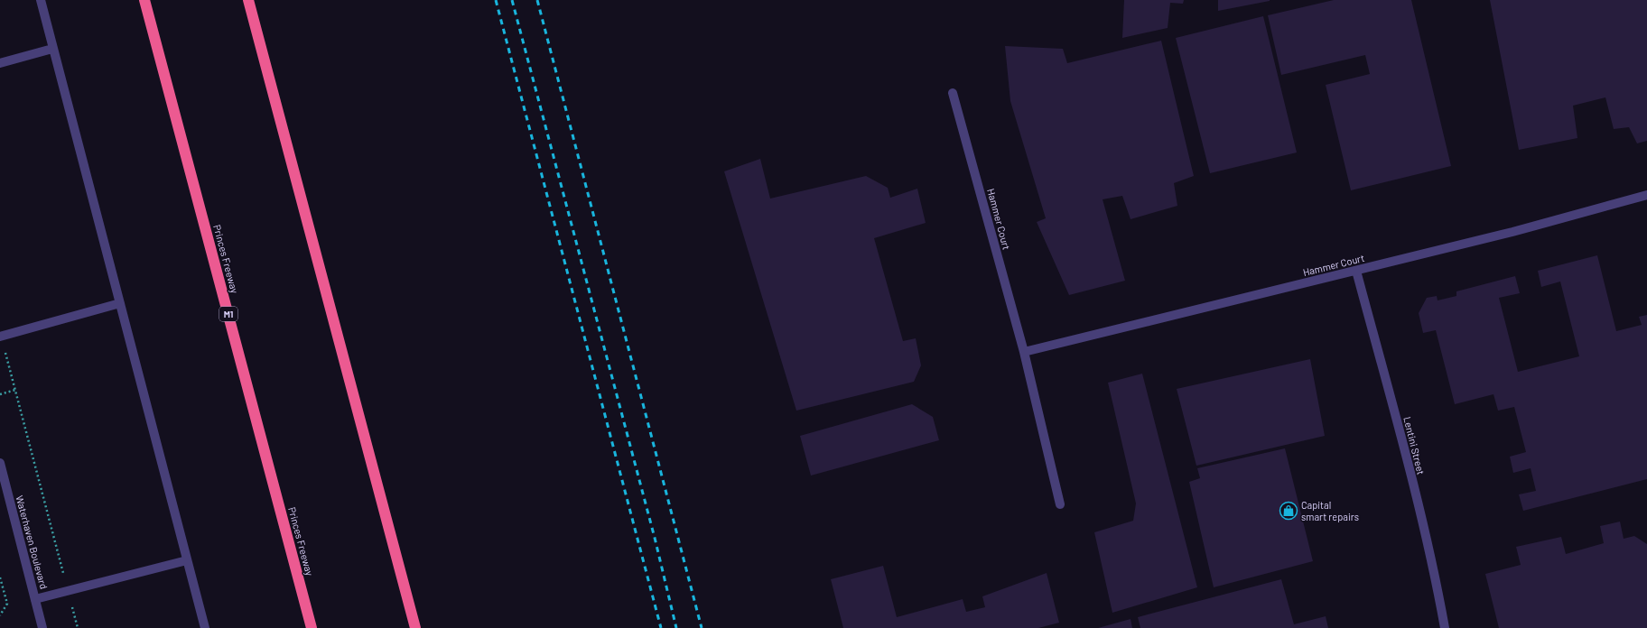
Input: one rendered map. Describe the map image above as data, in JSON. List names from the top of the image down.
{
  "streets": {
    "highway": ["Princes Freeway", "M1"],
    "street": ["Hammer Court", "Lentini Street", "Waterhaven Boulevard"]
  },
  "crossings": [
    ["Hammer Court", "Lentini Street"]
  ],
  "places": {
    "shop": ["Capital smart repairs"]
  }
}
